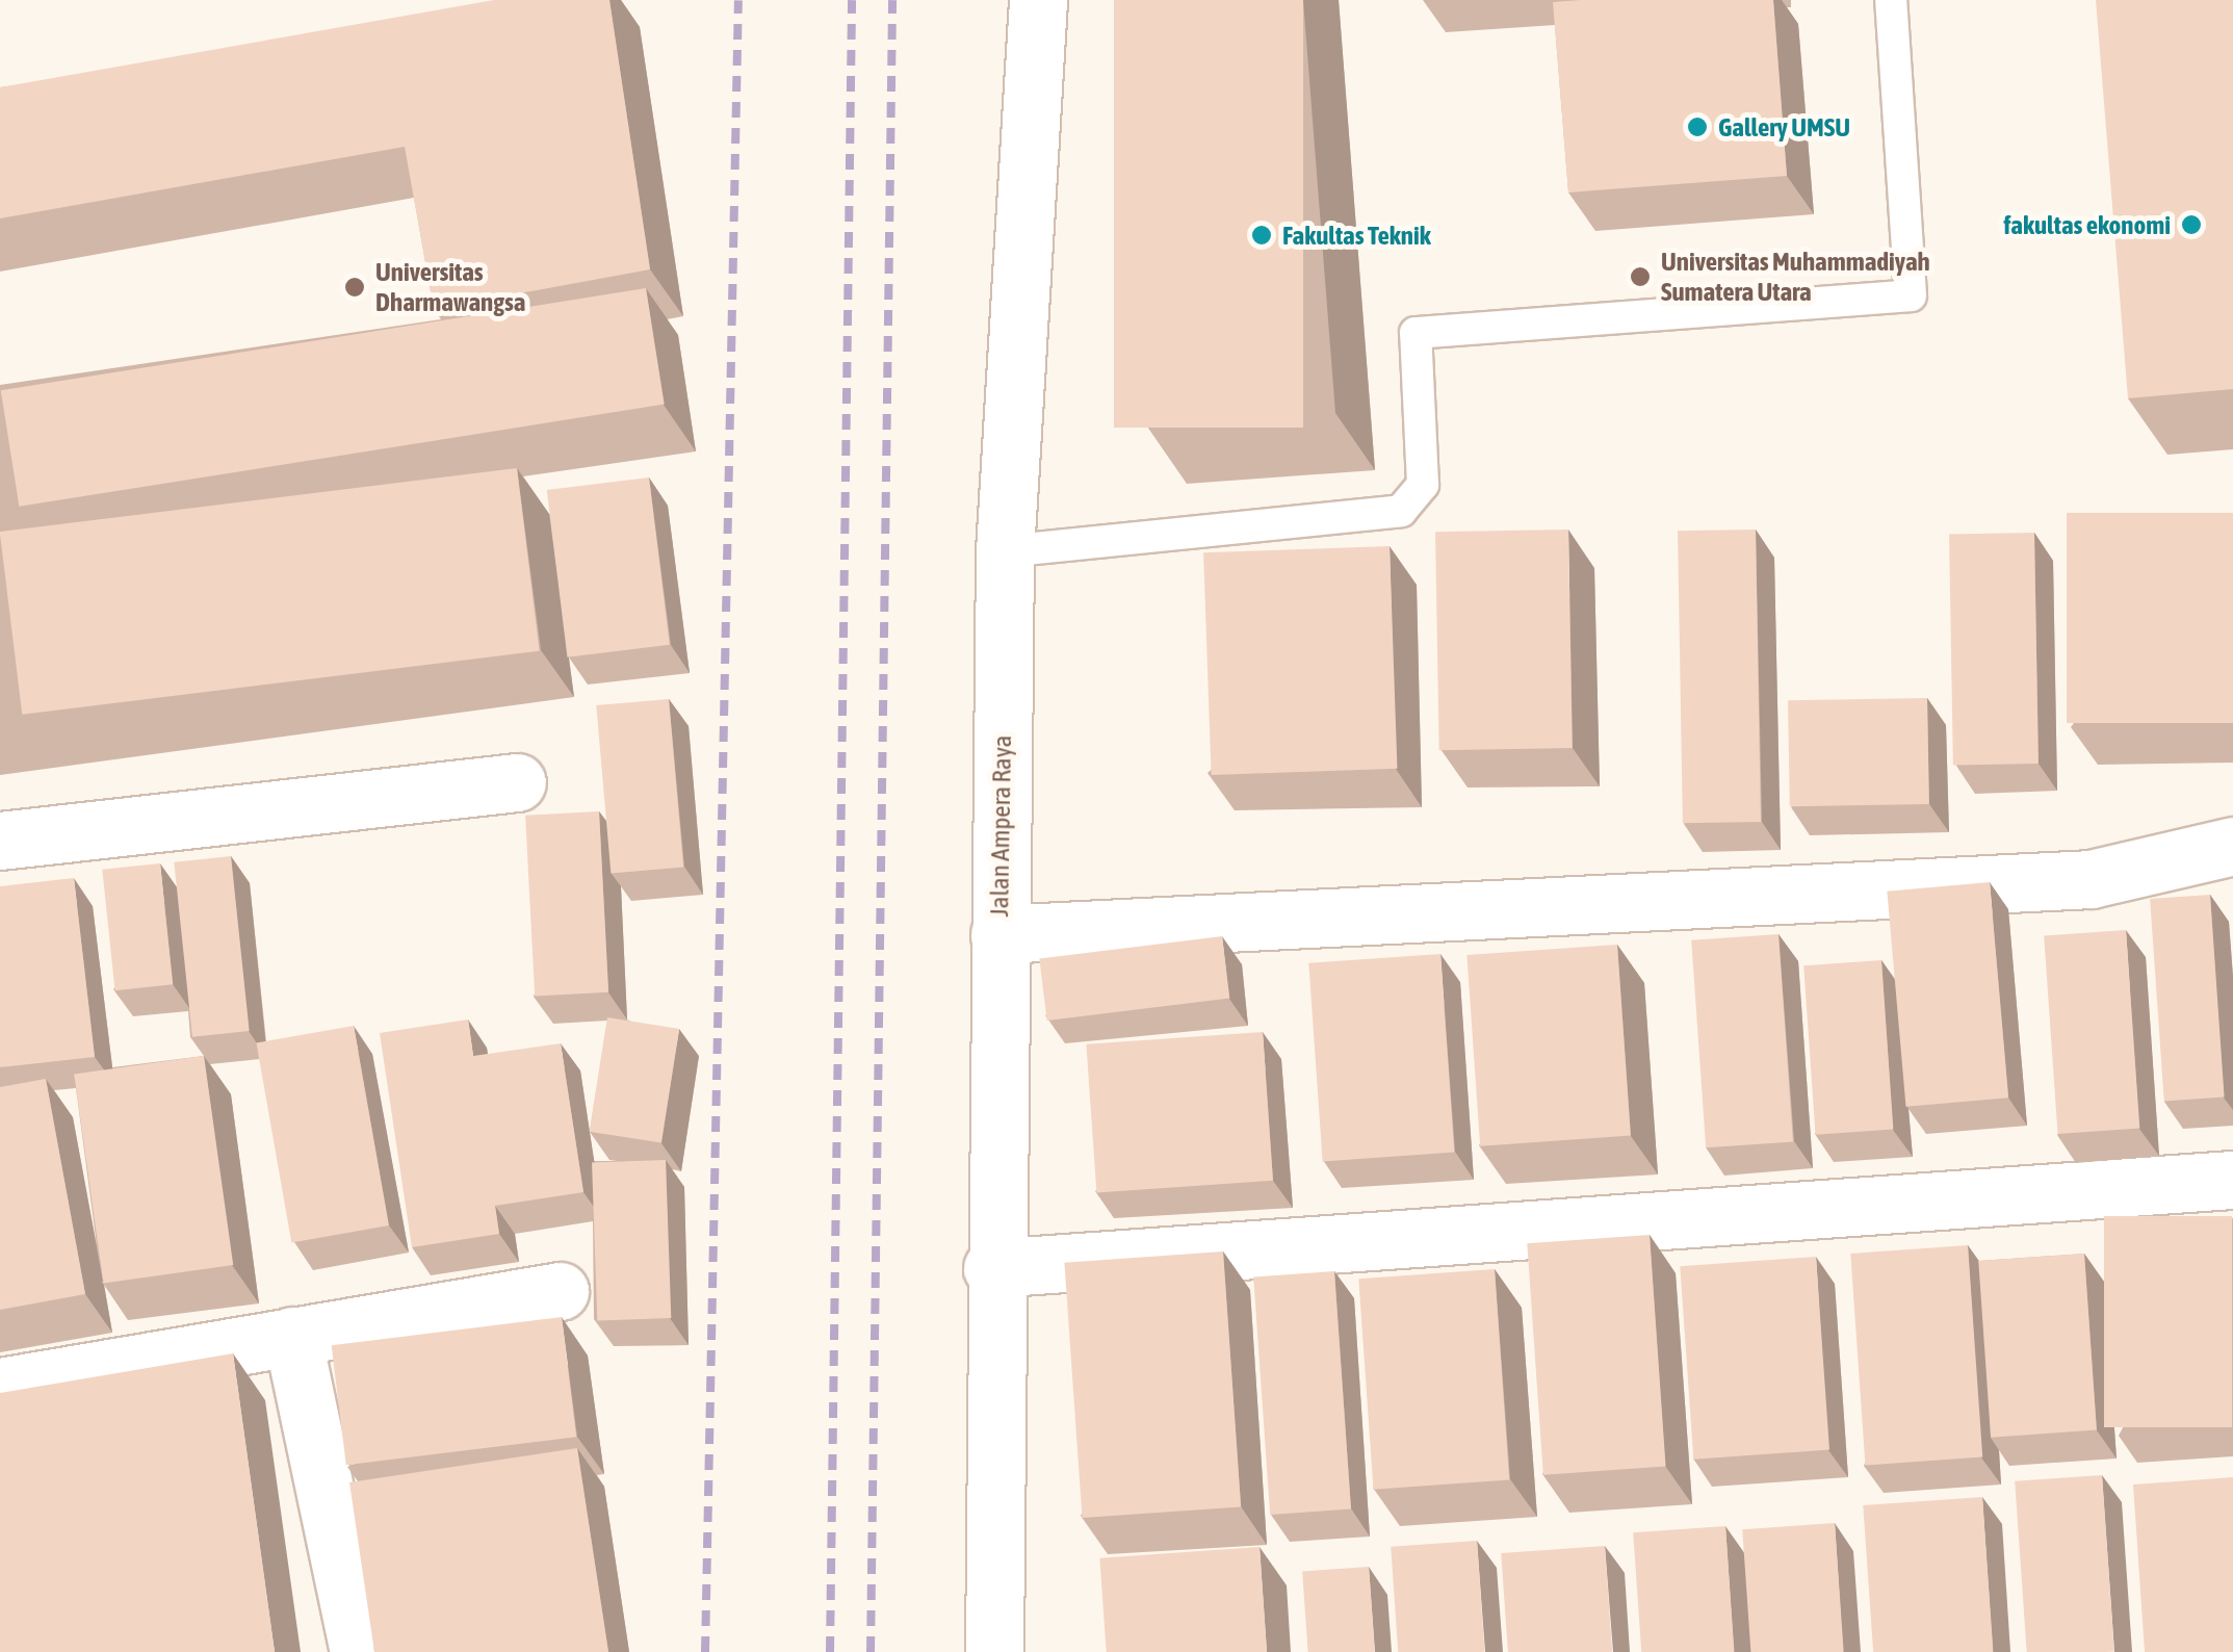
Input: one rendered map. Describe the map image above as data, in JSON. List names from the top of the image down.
{
  "streets": {
    "street": ["Jalan Ampera Raya"]
  },
  "places": [
    "Gallery UMSU",
    "fakultas ekonomi",
    "Fakultas Teknik",
    "Universitas Muhammadiyah Sumatera Utara",
    "Universitas Dharmawangsa"
  ]
}
